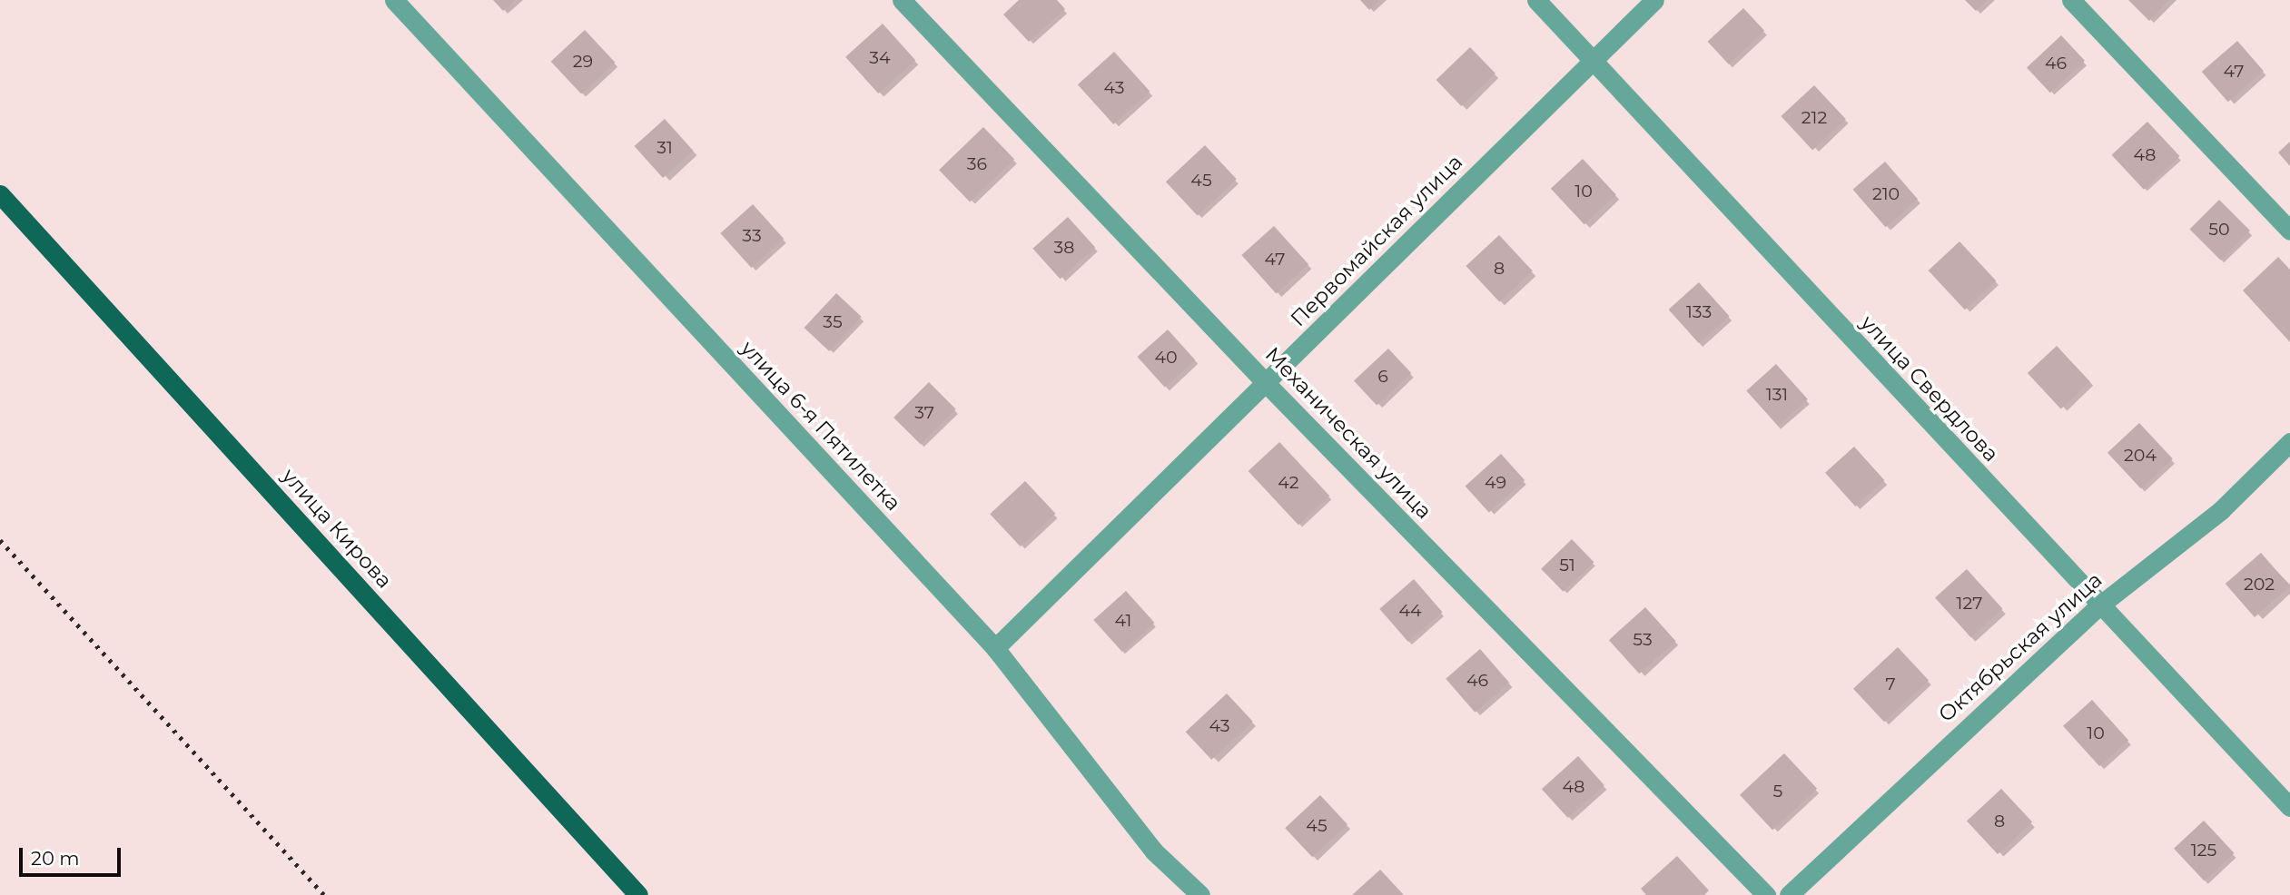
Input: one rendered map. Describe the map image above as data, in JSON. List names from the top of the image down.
{
  "streets": {
    "main road": ["улица Кирова"],
    "street": [
      "Первомайская улица",
      "улица Свердлова",
      "улица 6-я Пятилетка",
      "Механическая улица",
      "Октябрьская улица"
    ]
  },
  "crossings": [
    ["Первомайская улица", "улица Свердлова"],
    ["Первомайская улица", "улица 6-я Пятилетка"],
    ["Первомайская улица", "Механическая улица"],
    ["улица Свердлова", "Октябрьская улица"]
  ],
  "house_numbers": [
    "34",
    "29",
    "46",
    "47",
    "43",
    "212",
    "31",
    "48",
    "36",
    "45",
    "10",
    "210",
    "50",
    "33",
    "38",
    "47",
    "8",
    "133",
    "35",
    "40",
    "6",
    "131",
    "37",
    "204",
    "42",
    "49",
    "51",
    "202",
    "127",
    "44",
    "41",
    "53",
    "46",
    "7",
    "43",
    "10",
    "48",
    "5",
    "8",
    "45",
    "125"
  ],
  "scale_bar": "20 m"
}
